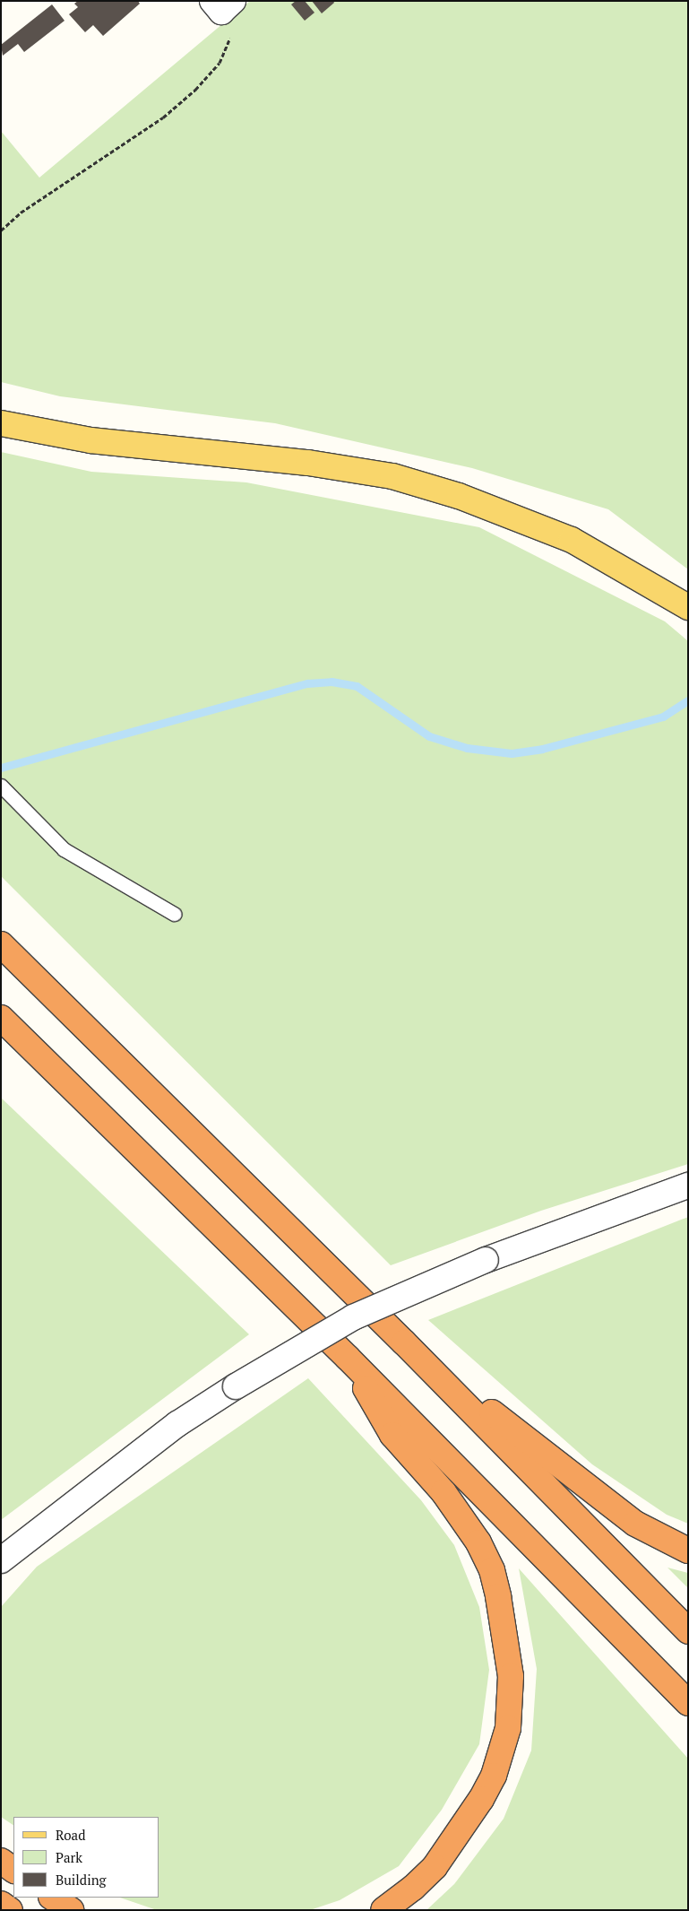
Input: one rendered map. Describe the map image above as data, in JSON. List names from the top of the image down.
{
  "legend": ["Road", "Park", "Building"]
}
